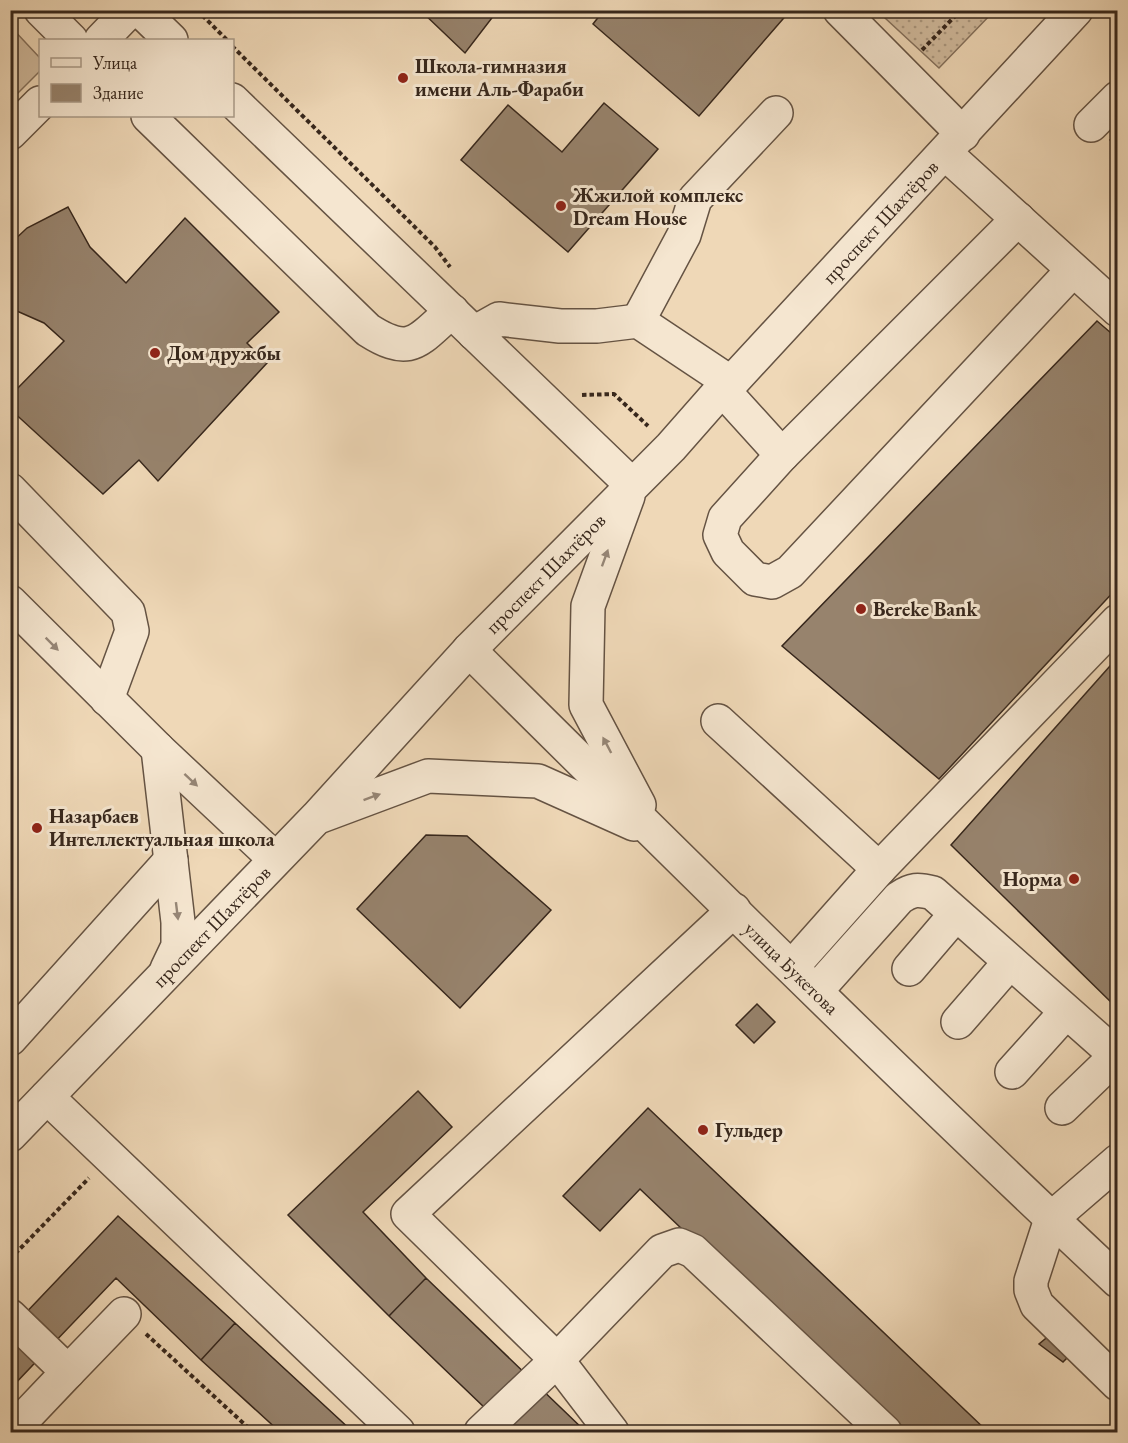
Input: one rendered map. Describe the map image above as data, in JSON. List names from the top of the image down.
{
  "streets": {
    "street": ["проспект Шахтёров", "улица Букетова"]
  },
  "crossings": [
    ["проспект Шахтёров", "улица Букетова"]
  ],
  "places": [
    "Школа-гимназия имени Аль-Фараби",
    "Жжилой комплекс Dream House",
    "Дом дружбы",
    "Bereke Bank",
    "Назарбаев Интеллектуальная школа",
    "Норма",
    "Гульдер"
  ],
  "legend": ["Улица", "Здание"]
}
